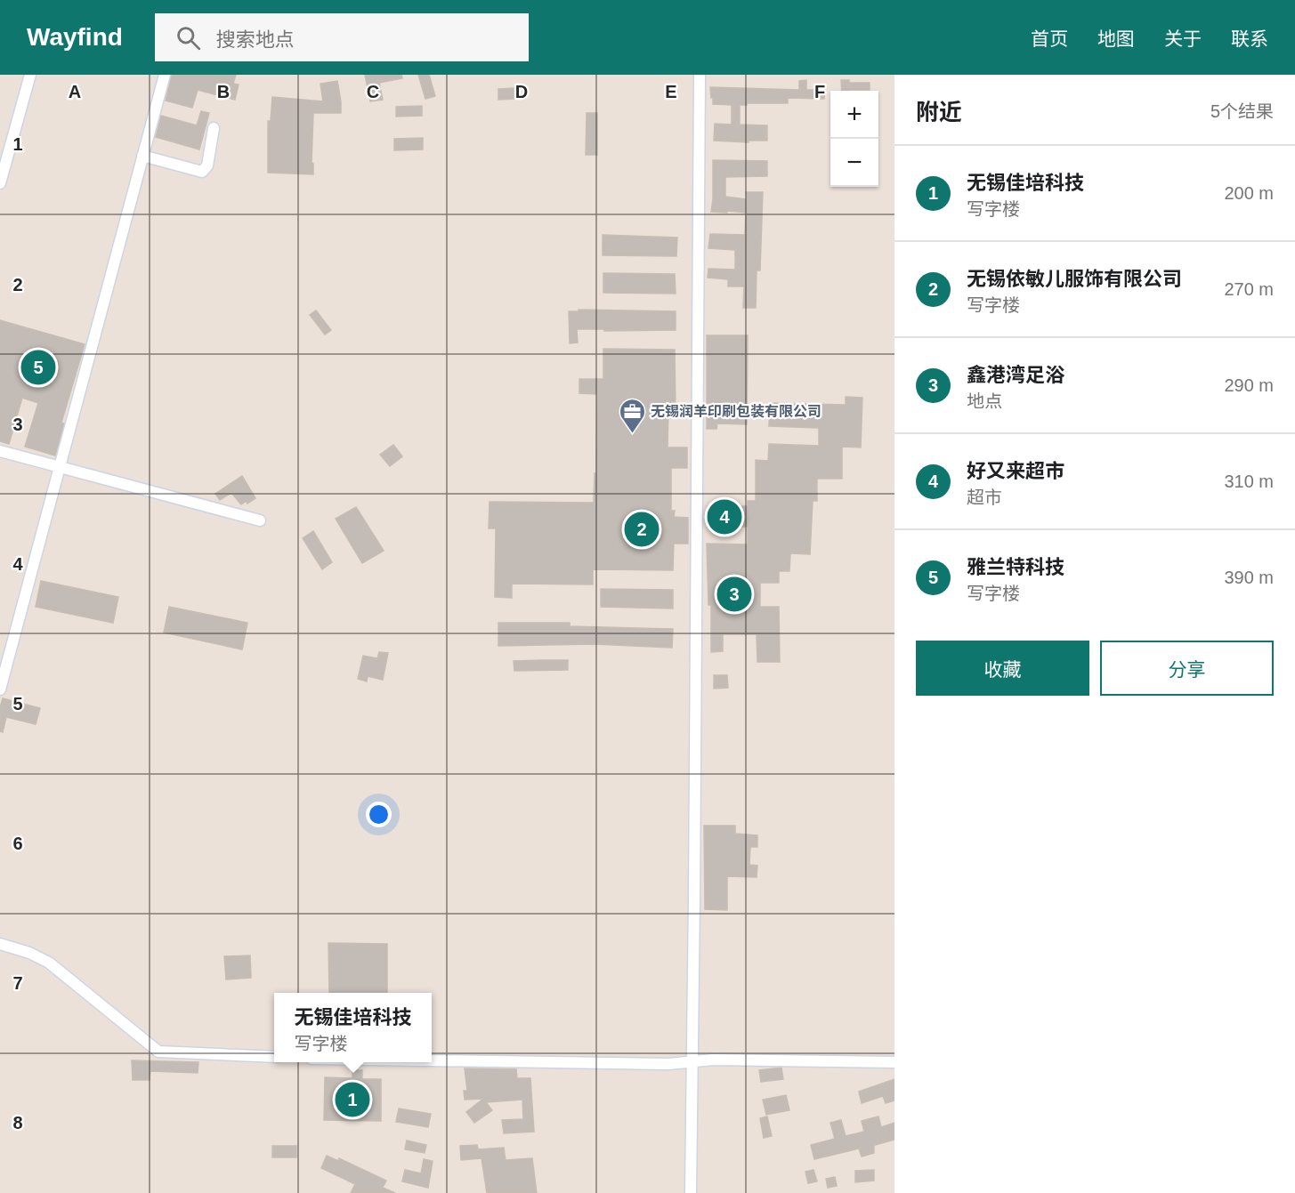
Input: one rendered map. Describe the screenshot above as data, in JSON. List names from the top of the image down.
{
  "places": {
    "office": ["无锡润羊印刷包装有限公司"]
  },
  "page": {
    "header": "Wayfind",
    "search": "搜索地点",
    "nav": [
      "首页",
      "地图",
      "关于",
      "联系"
    ],
    "heading": ["附近", "5个结果"],
    "map_buttons": ["+", "−"],
    "list": [
      {
        "mark": "1",
        "name": "无锡佳培科技",
        "note": "写字楼",
        "value": "200 m"
      },
      {
        "mark": "2",
        "name": "无锡依敏儿服饰有限公司",
        "note": "写字楼",
        "value": "270 m"
      },
      {
        "mark": "3",
        "name": "鑫港湾足浴",
        "note": "地点",
        "value": "290 m"
      },
      {
        "mark": "4",
        "name": "好又来超市",
        "note": "超市",
        "value": "310 m"
      },
      {
        "mark": "5",
        "name": "雅兰特科技",
        "note": "写字楼",
        "value": "390 m"
      }
    ],
    "pins": [
      "5",
      "4",
      "2",
      "3",
      "1"
    ],
    "buttons": ["收藏", "分享"],
    "popup": ["无锡佳培科技", "写字楼"]
  },
  "grid": {
    "columns": [
      "A",
      "B",
      "C",
      "D",
      "E",
      "F"
    ],
    "rows": [
      "1",
      "2",
      "3",
      "4",
      "5",
      "6",
      "7",
      "8"
    ]
  }
}
